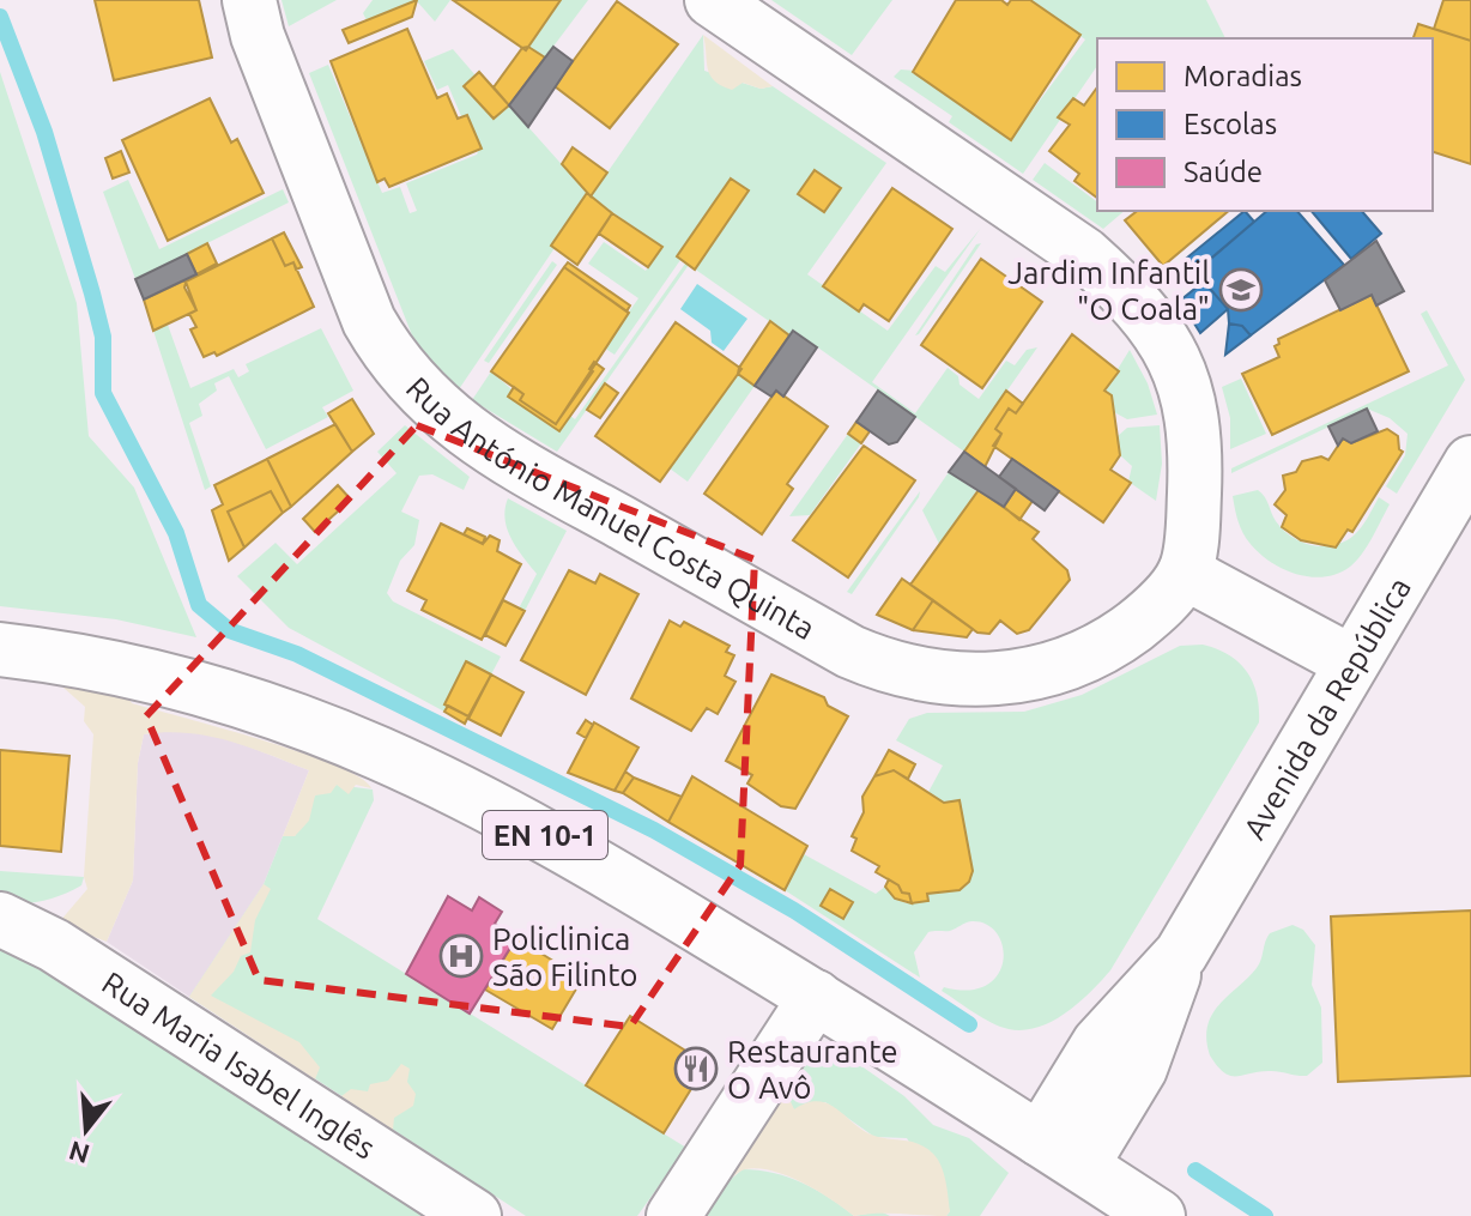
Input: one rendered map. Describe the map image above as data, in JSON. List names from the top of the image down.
{
  "streets": {
    "street": [
      "Rua António Manuel Costa Quinta",
      "Avenida da República",
      "EN 10-1",
      "Rua Maria Isabel Inglês"
    ]
  },
  "crossings": [
    ["Avenida da República", "EN 10-1"]
  ],
  "places": {
    "school or university": ["Jardim Infantil \"O Coala\""],
    "hospital": ["Policlinica São Filinto"],
    "restaurant": ["Restaurante O Avô"]
  },
  "legend": ["Moradias", "Escolas", "Saúde"],
  "north": "bottom"
}
